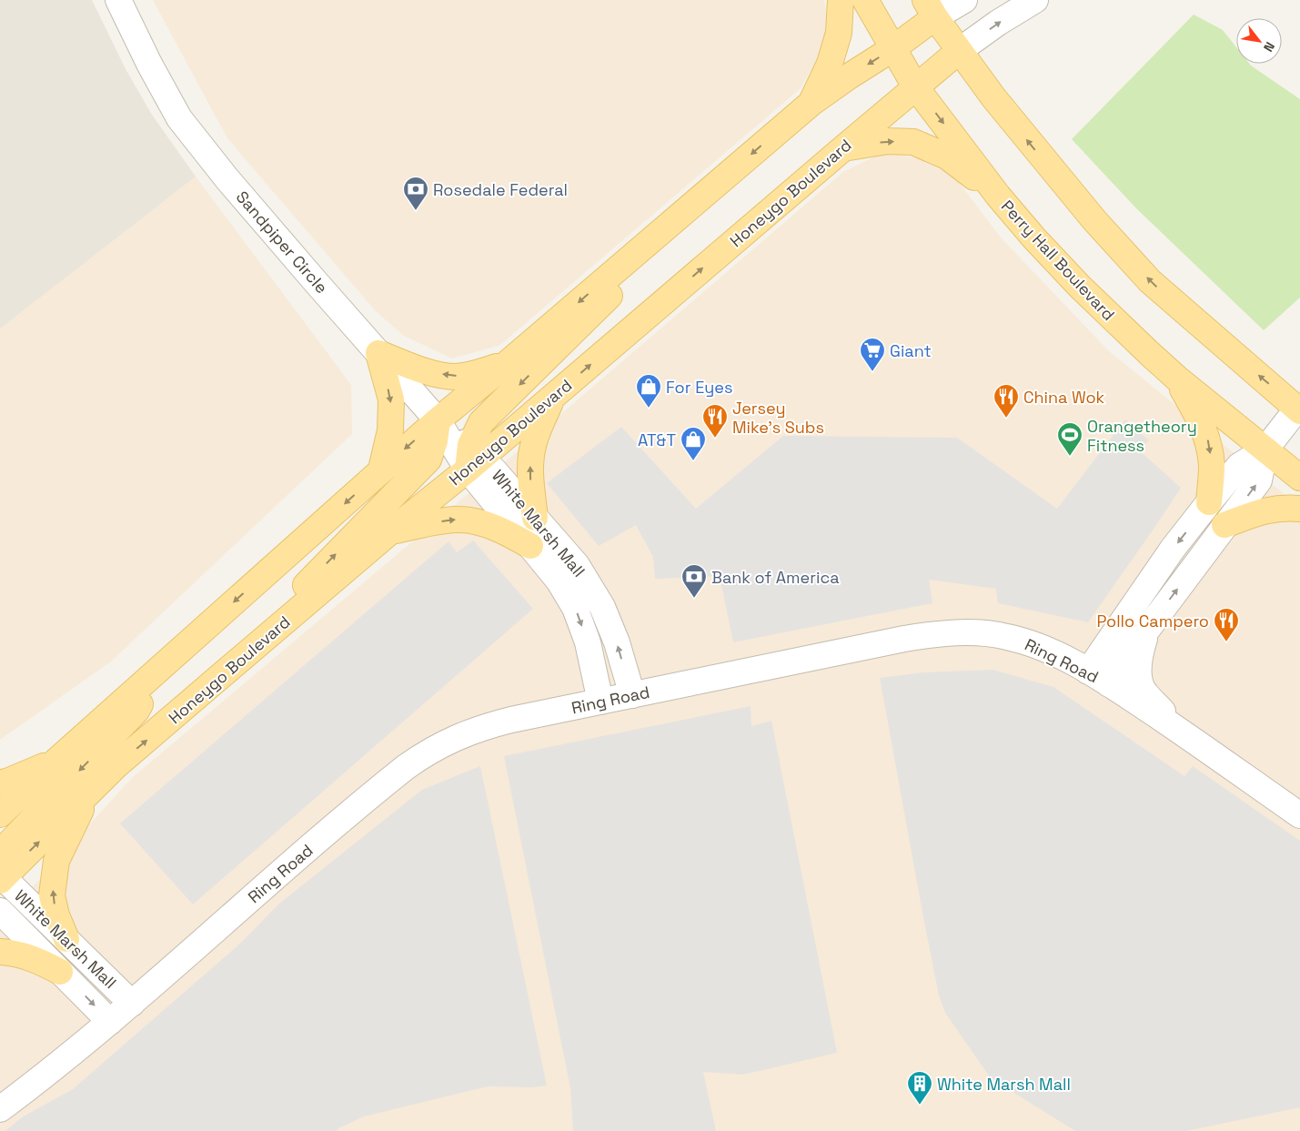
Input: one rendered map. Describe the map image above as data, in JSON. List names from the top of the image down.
{
  "streets": {
    "main road": ["Honeygo Boulevard", "Perry Hall Boulevard"],
    "street": ["Sandpiper Circle", "White Marsh Mall", "Ring Road"]
  },
  "crossings": [
    ["Honeygo Boulevard", "Sandpiper Circle"],
    ["Honeygo Boulevard", "Perry Hall Boulevard"],
    ["Honeygo Boulevard", "White Marsh Mall"],
    ["Sandpiper Circle", "White Marsh Mall"],
    ["White Marsh Mall", "Ring Road"]
  ],
  "one_way": ["Honeygo Boulevard"],
  "places": {
    "bank": ["Rosedale Federal", "Bank of America"],
    "supermarket": ["Giant"],
    "shop": ["For Eyes", "AT&T"],
    "restaurant": ["China Wok", "Jersey Mike's Subs", "Pollo Campero"],
    "sports": ["Orangetheory Fitness"],
    "building": ["White Marsh Mall"]
  },
  "north": "bottom right"
}
